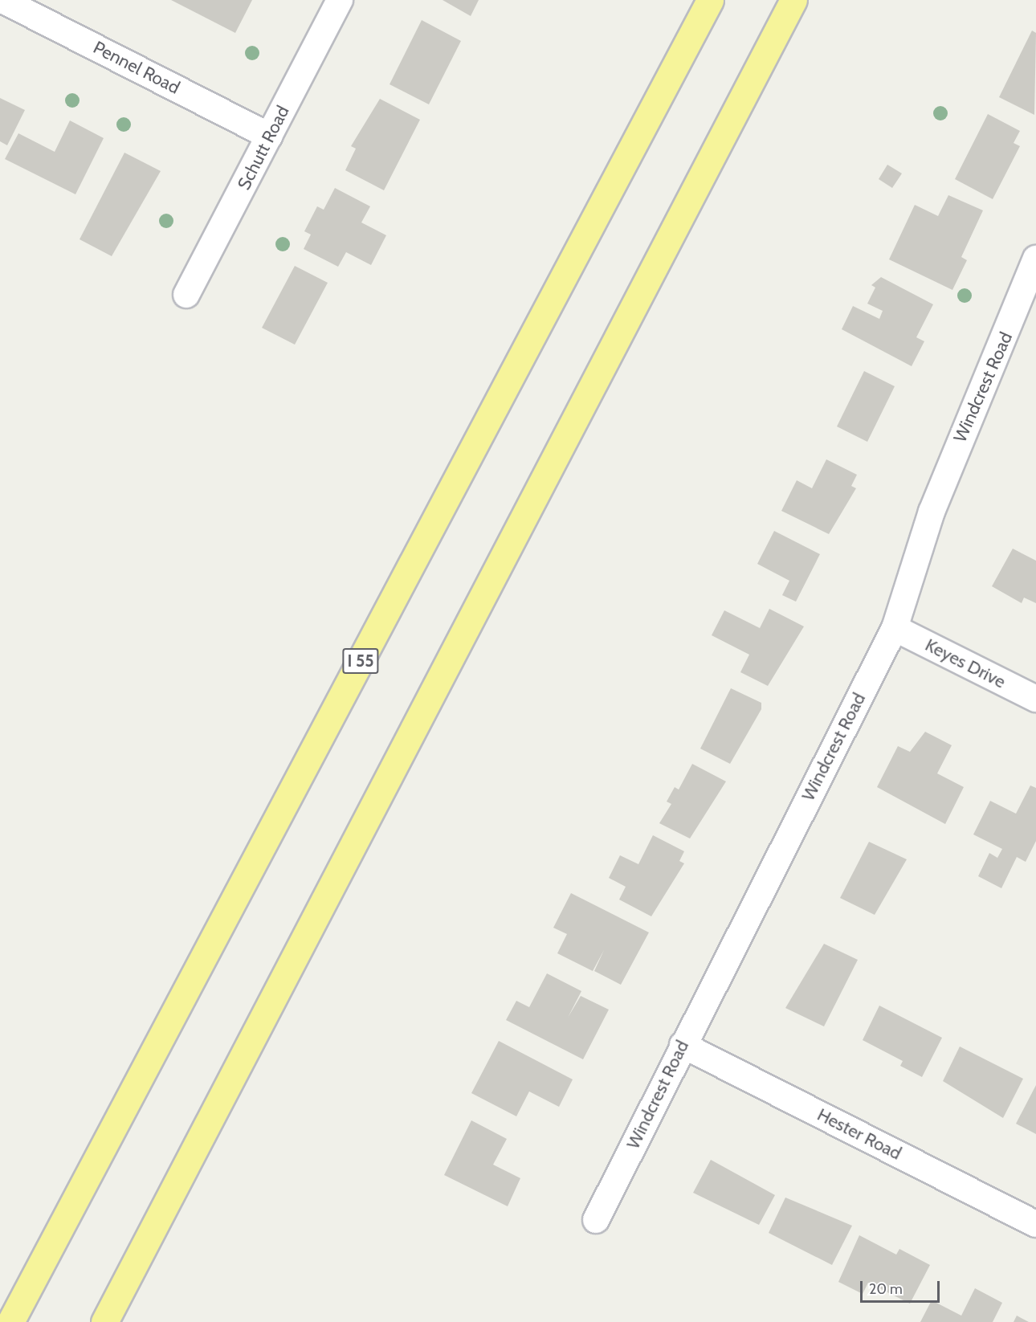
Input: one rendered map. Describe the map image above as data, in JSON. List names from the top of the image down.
{
  "streets": {
    "highway": ["I 55"],
    "street": [
      "Pennel Road",
      "Schutt Road",
      "Windcrest Road",
      "Keyes Drive",
      "Hester Road"
    ]
  },
  "crossings": [
    ["Pennel Road", "Schutt Road"],
    ["Windcrest Road", "Keyes Drive"],
    ["Windcrest Road", "Hester Road"]
  ],
  "scale_bar": "20 m"
}
